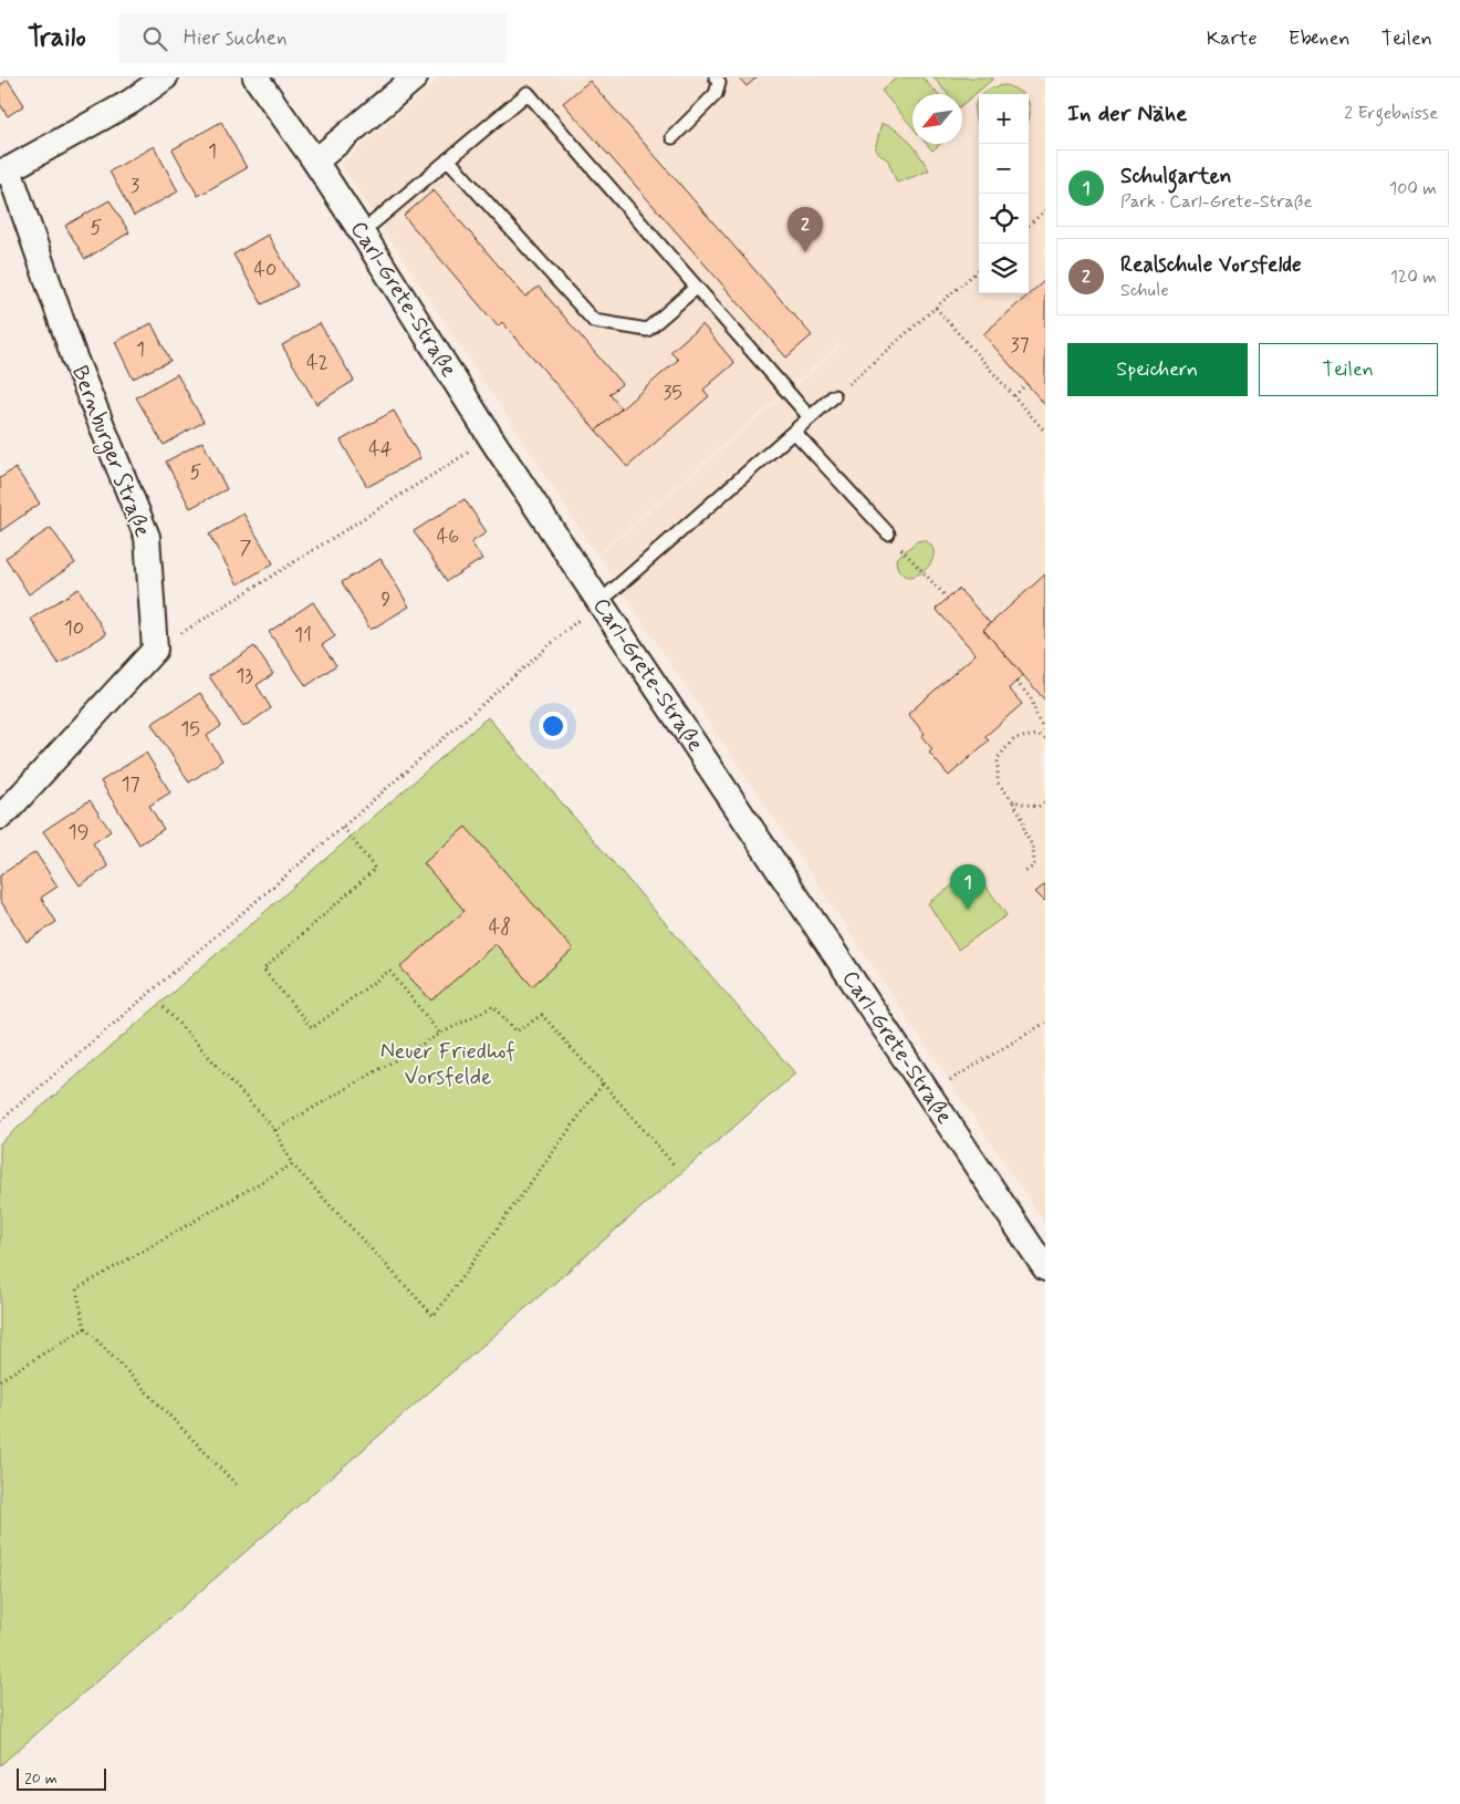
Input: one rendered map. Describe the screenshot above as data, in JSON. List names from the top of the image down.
{
  "streets": {
    "street": ["Carl-Grete-Straße", "Bernburger Straße"]
  },
  "parks": ["Neuer Friedhof Vorsfelde"],
  "house_numbers": [
    "1",
    "3",
    "5",
    "40",
    "37",
    "1",
    "42",
    "35",
    "44",
    "5",
    "46",
    "7",
    "9",
    "10",
    "11",
    "13",
    "15",
    "17",
    "19",
    "48"
  ],
  "scale_bar": "20 m",
  "north": "bottom left",
  "page": {
    "header": "Trailo",
    "search": "Hier suchen",
    "nav": ["Karte", "Ebenen", "Teilen"],
    "heading": ["In der Nähe", "2 Ergebnisse"],
    "map_buttons": ["+", "−"],
    "list": [
      {
        "mark": "1",
        "name": "Schulgarten",
        "note": "Park · Carl-Grete-Straße",
        "value": "100 m"
      },
      {
        "mark": "2",
        "name": "Realschule Vorsfelde",
        "note": "Schule",
        "value": "120 m"
      }
    ],
    "pins": ["2", "1"],
    "buttons": ["Speichern", "Teilen"],
    "scale": "20 m"
  }
}
